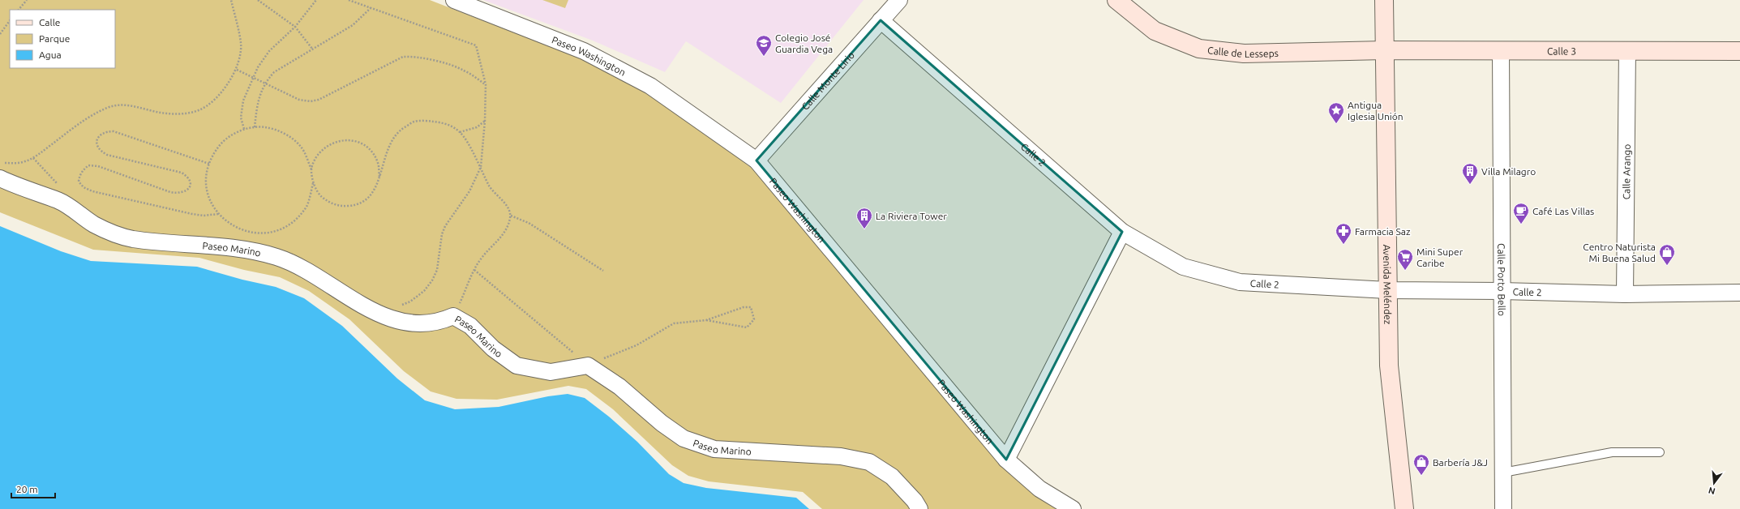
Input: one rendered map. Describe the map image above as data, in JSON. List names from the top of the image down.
{
  "streets": {
    "main road": ["Calle 3", "Calle de Lesseps", "Avenida Meléndez"],
    "street": [
      "Paseo Washington",
      "Calle Monte Lirio",
      "Calle 2",
      "Calle Arango",
      "Paseo Marino",
      "Calle Porto Bello"
    ]
  },
  "crossings": [
    ["Calle 3", "Calle de Lesseps"],
    ["Calle 3", "Calle Arango"],
    ["Calle 3", "Calle Porto Bello"],
    ["Calle 3", "Avenida Meléndez"],
    ["Calle de Lesseps", "Avenida Meléndez"],
    ["Paseo Washington", "Calle Monte Lirio"],
    ["Calle Monte Lirio", "Calle 2"],
    ["Calle 2", "Calle Arango"],
    ["Calle 2", "Calle Porto Bello"],
    ["Calle 2", "Avenida Meléndez"]
  ],
  "places": {
    "school or university": ["Colegio José Guardia Vega"],
    "place": ["Antigua Iglesia Unión"],
    "building": ["Villa Milagro", "La Riviera Tower"],
    "cafe": ["Café Las Villas"],
    "pharmacy": ["Farmacia Saz"],
    "shop": ["Centro Naturista Mi Buena Salud", "Barbería J&J"],
    "supermarket": ["Mini Super Caribe"]
  },
  "legend": ["Calle", "Parque", "Agua"],
  "scale_bar": "20 m",
  "north": "bottom"
}
